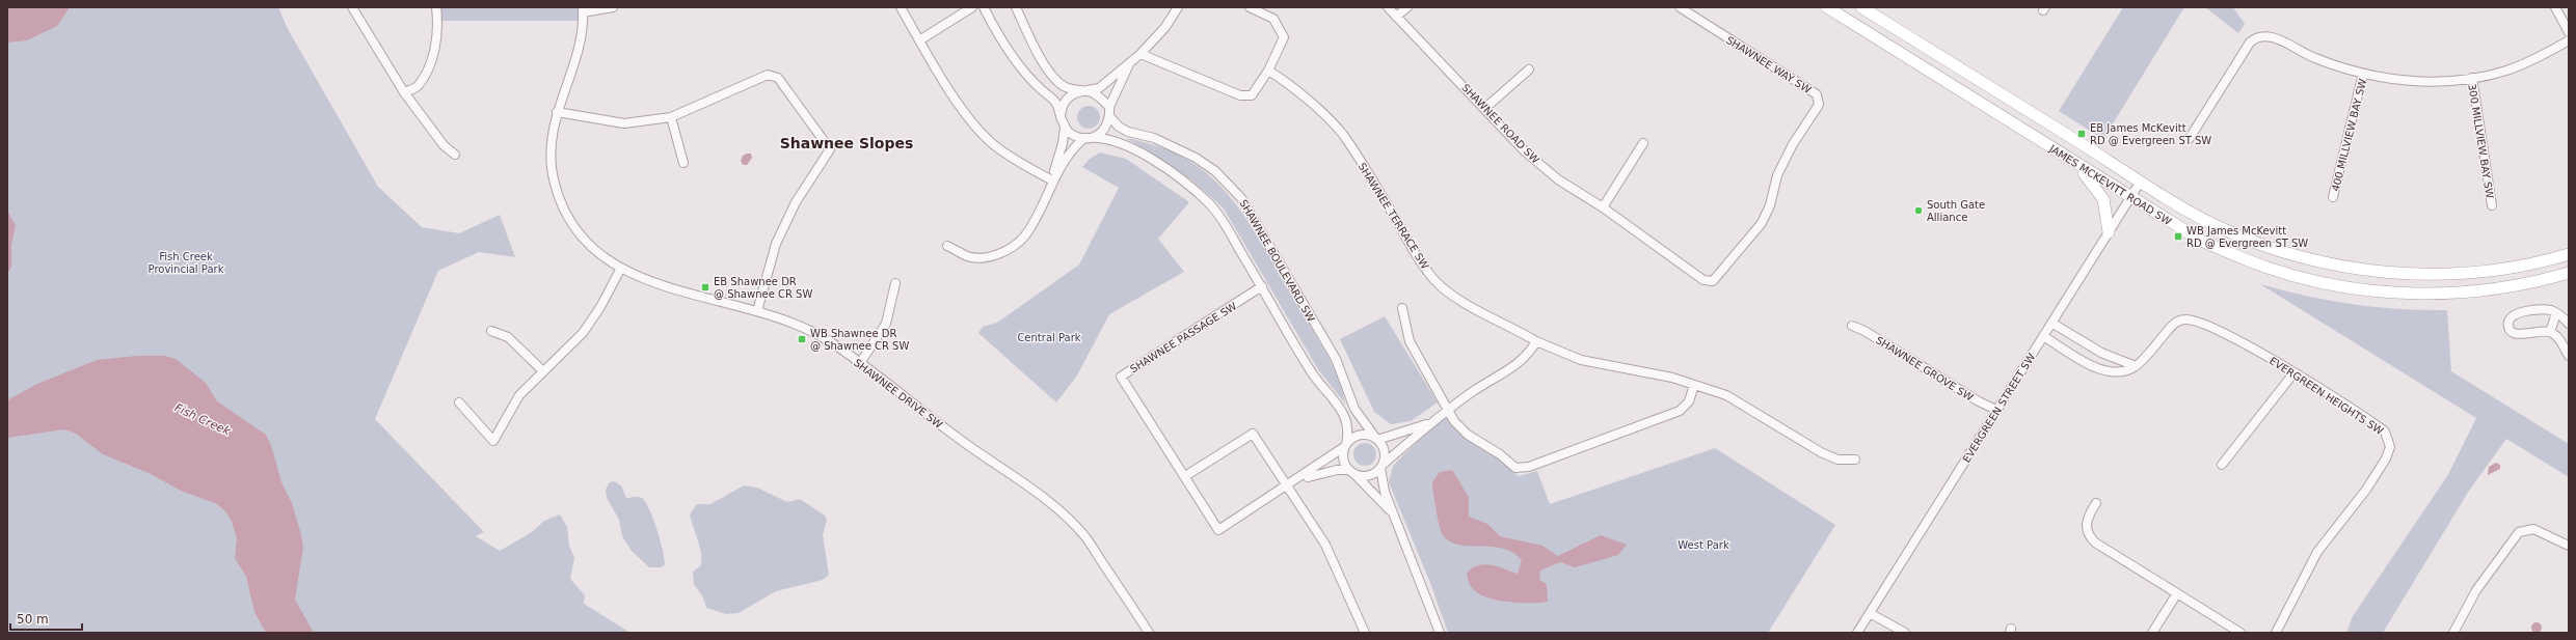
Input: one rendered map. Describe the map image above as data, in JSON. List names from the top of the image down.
{
  "streets": {
    "main road": ["JAMES MCKEVITT ROAD SW"],
    "street": [
      "SHAWNEE WAY SW",
      "SHAWNEE ROAD SW",
      "400 MILLVIEW BAY SW",
      "300 MILLVIEW BAY SW",
      "SHAWNEE TERRACE SW",
      "SHAWNEE BOULEVARD SW",
      "SHAWNEE PASSAGE SW",
      "SHAWNEE GROVE SW",
      "SHAWNEE DRIVE SW",
      "EVERGREEN HEIGHTS SW",
      "EVERGREEN STREET SW"
    ]
  },
  "crossings": [
    ["SHAWNEE WAY SW", "SHAWNEE ROAD SW"],
    ["JAMES MCKEVITT ROAD SW", "EVERGREEN STREET SW"],
    ["SHAWNEE GROVE SW", "EVERGREEN STREET SW"]
  ],
  "districts": ["Shawnee Slopes"],
  "water": ["Fish Creek"],
  "parks": ["Fish Creek Provincial Park", "Central Park", "West Park"],
  "places": {
    "transit": [
      "EB James McKevitt RD @ Evergreen ST SW",
      "WB James McKevitt RD @ Evergreen ST SW",
      "EB Shawnee DR @ Shawnee CR SW",
      "WB Shawnee DR @ Shawnee CR SW"
    ],
    "other": ["South Gate Alliance"]
  },
  "scale_bar": "50 m"
}
